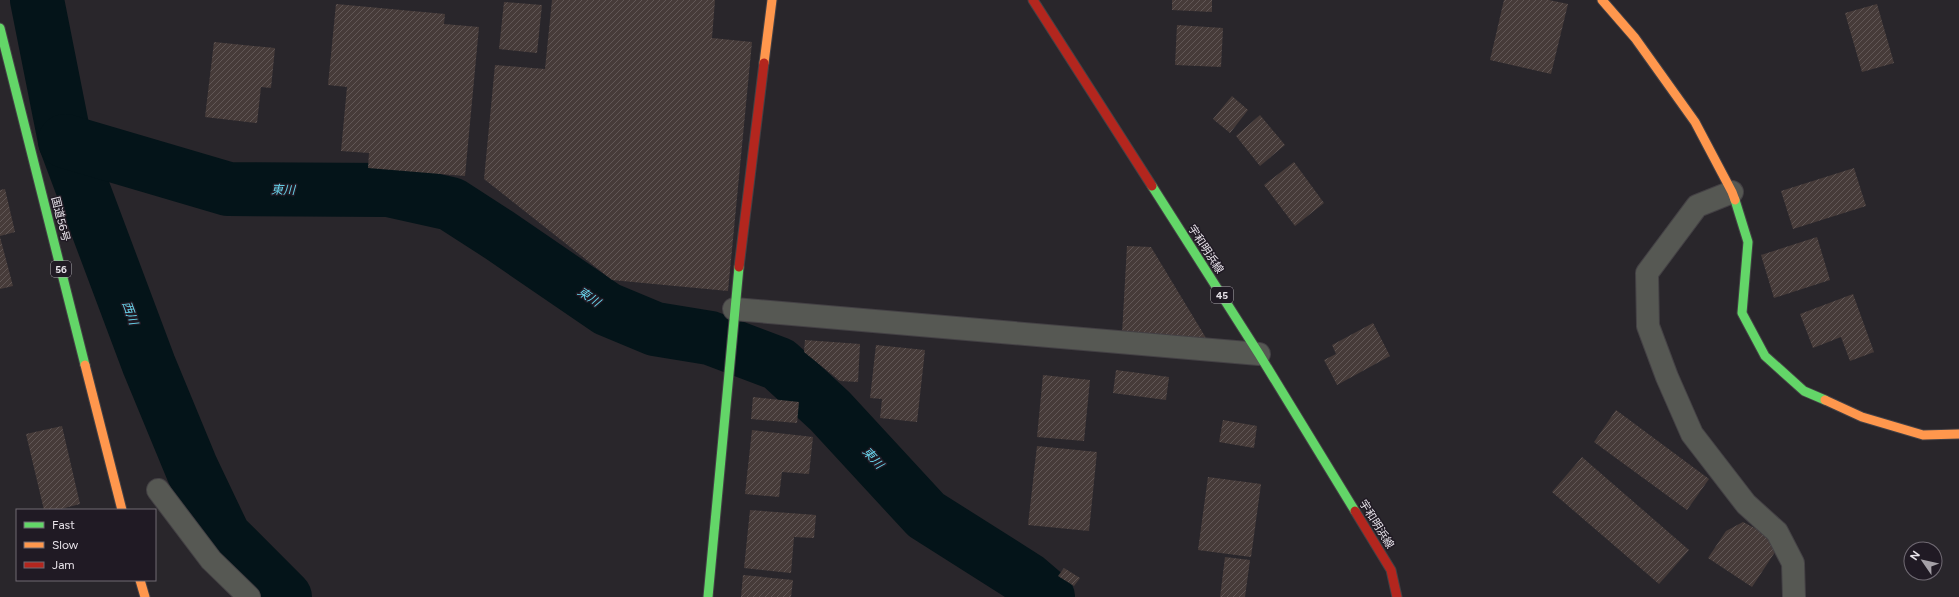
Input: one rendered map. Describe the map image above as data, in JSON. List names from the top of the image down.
{
  "streets": {
    "main road": [
      "国道56号",
      "宇和明浜線",
      "56",
      "45"
    ]
  },
  "water": ["東川", "西川"],
  "legend": ["Fast", "Slow", "Jam"],
  "north": "top left"
}
